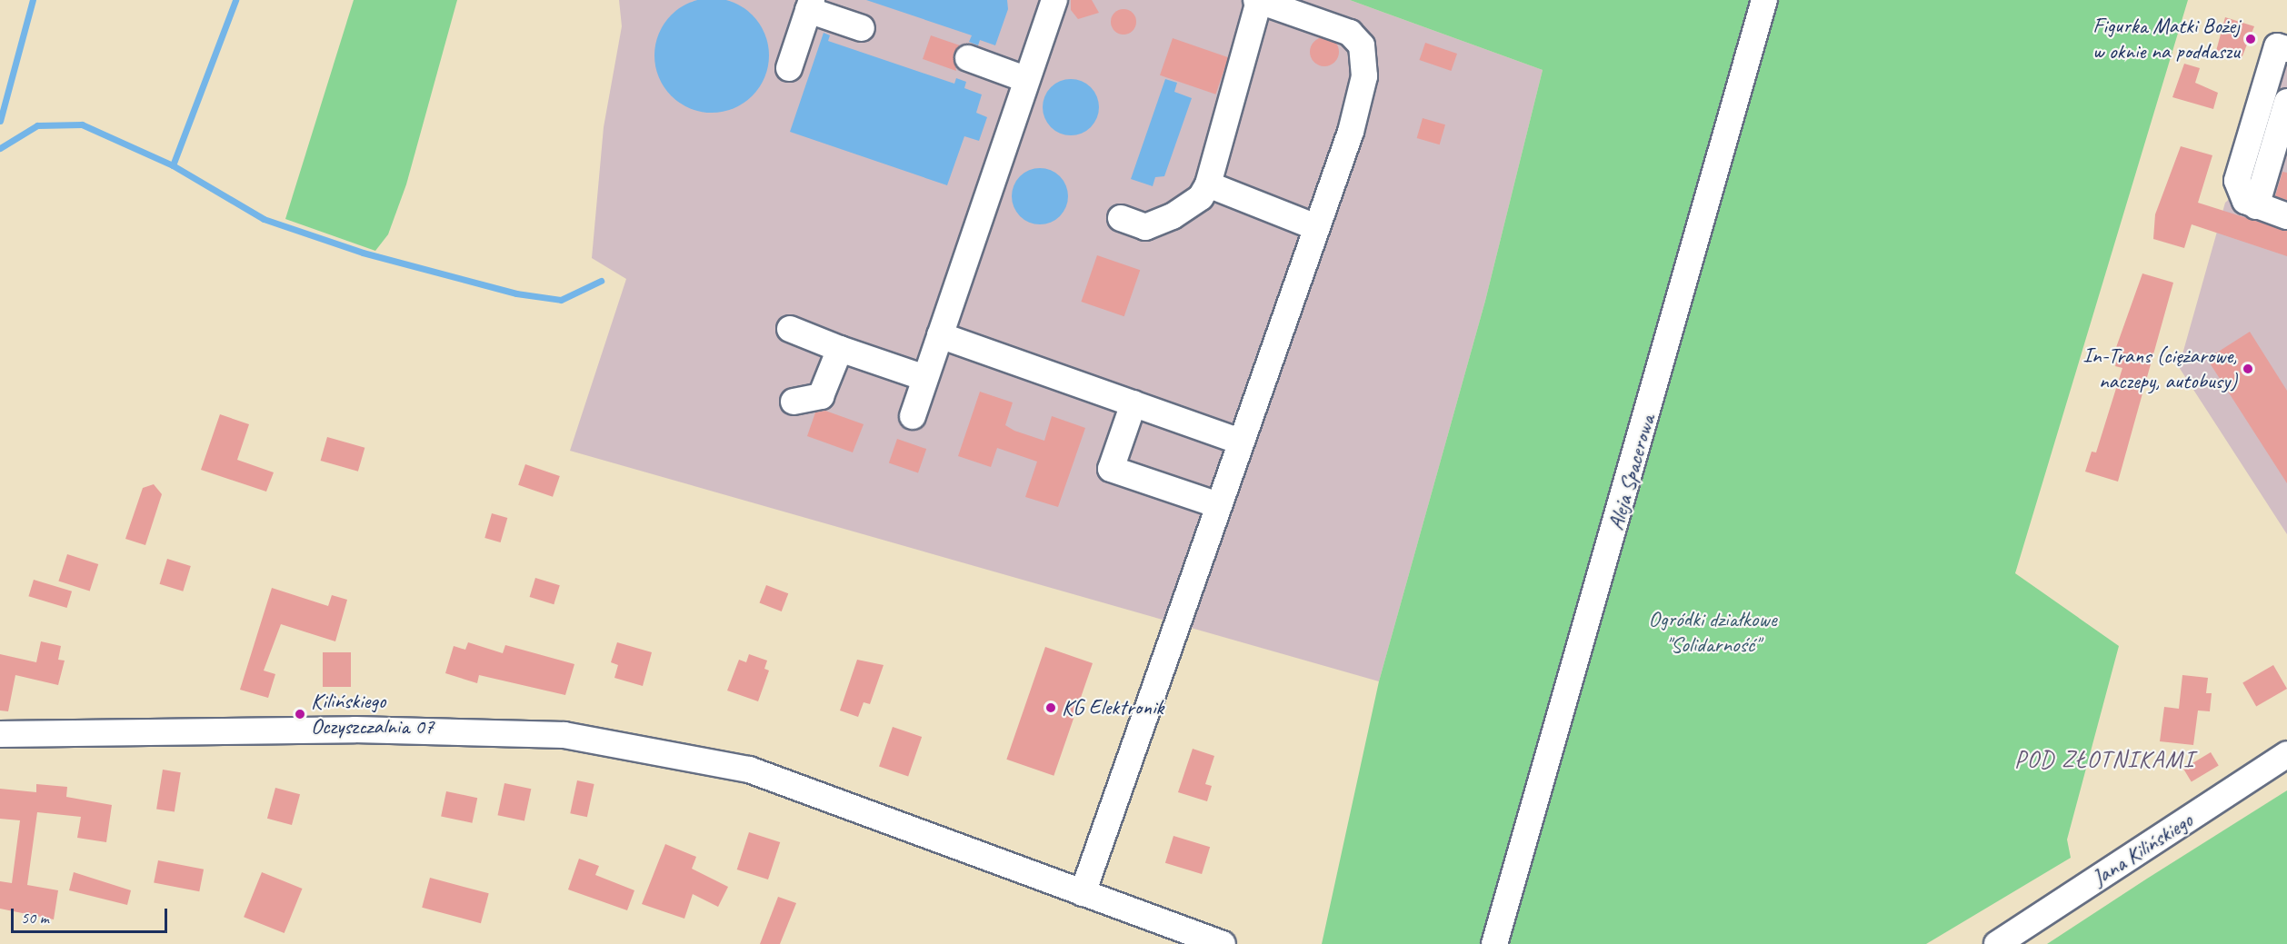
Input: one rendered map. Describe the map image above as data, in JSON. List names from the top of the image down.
{
  "streets": {
    "street": ["Aleja Spacerowa", "Jana Kilińskiego"]
  },
  "districts": ["POD ZŁOTNIKAMI"],
  "parks": ["Ogródki działkowe \"Solidarność\""],
  "places": [
    "Figurka Matki Bożej w oknie na poddaszu",
    "In-Trans (ciężarowe, naczepy, autobusy)",
    "KG Elektronik",
    "Kilińskiego Oczyszczalnia 07"
  ],
  "scale_bar": "50 m"
}
